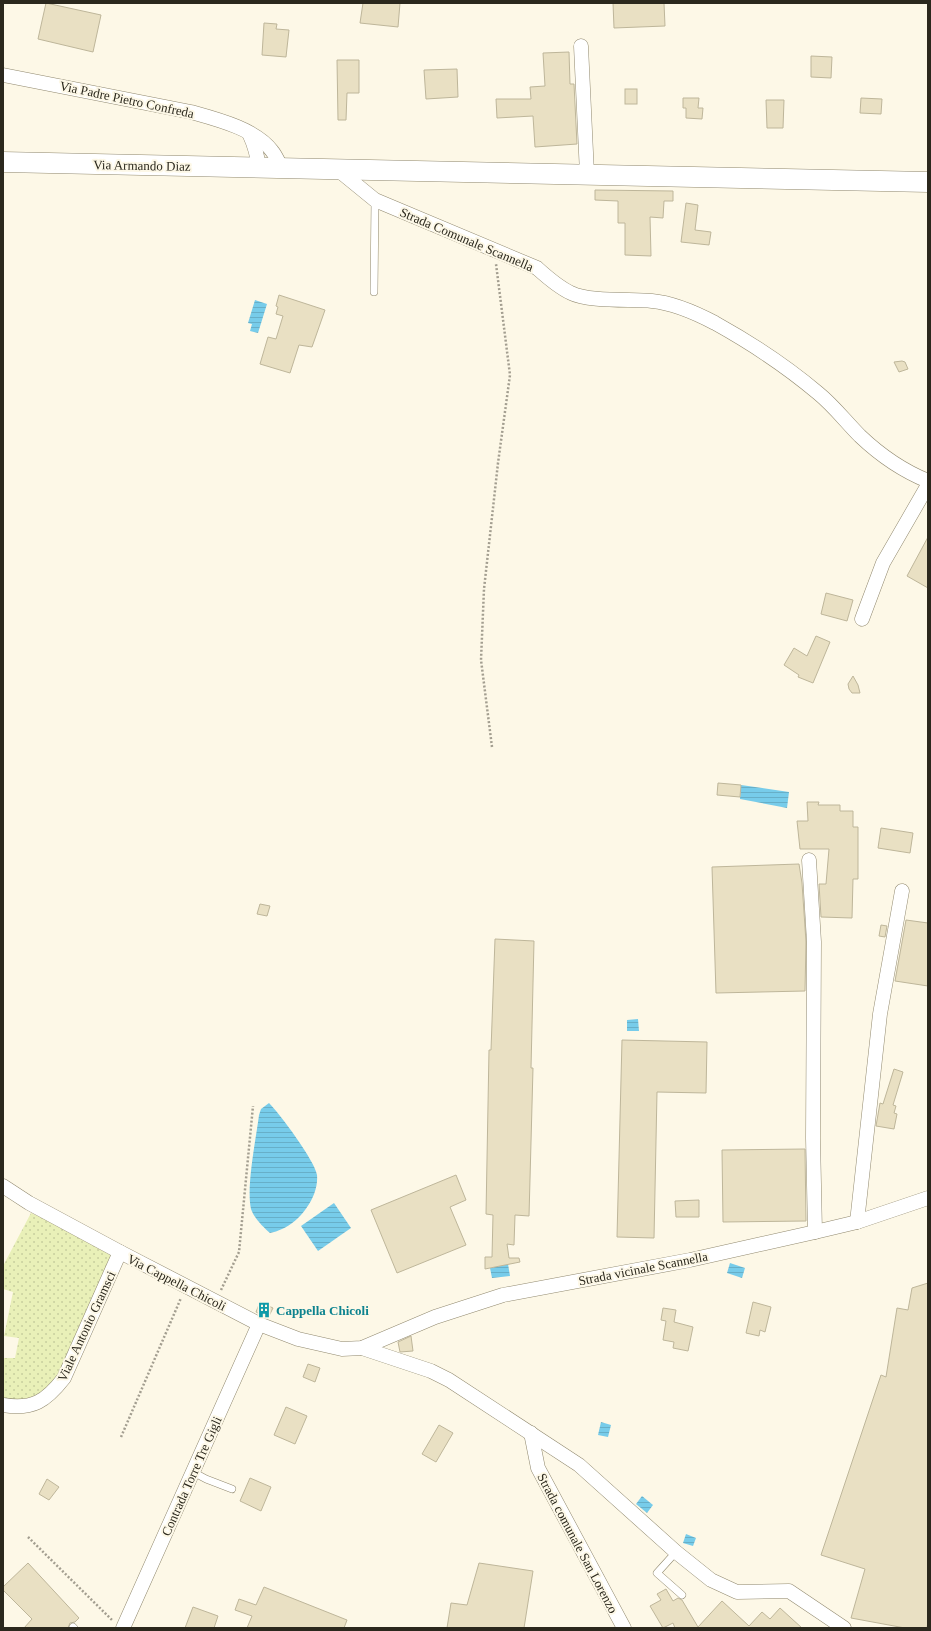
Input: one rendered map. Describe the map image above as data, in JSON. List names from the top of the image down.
{
  "streets": {
    "main road": ["Via Armando Diaz"],
    "street": [
      "Via Padre Pietro Confreda",
      "Strada Comunale Scannella",
      "Strada vicinale Scannella",
      "Via Cappella Chicoli",
      "Viale Antonio Gramsci",
      "Contrada Torre Tre Gigli",
      "Strada comunale San Lorenzo"
    ]
  },
  "crossings": [
    ["Via Padre Pietro Confreda", "Via Armando Diaz"],
    ["Via Armando Diaz", "Strada Comunale Scannella"],
    ["Strada vicinale Scannella", "Via Cappella Chicoli"],
    ["Via Cappella Chicoli", "Viale Antonio Gramsci"],
    ["Via Cappella Chicoli", "Contrada Torre Tre Gigli"]
  ],
  "places": {
    "building": ["Cappella Chicoli"]
  }
}
